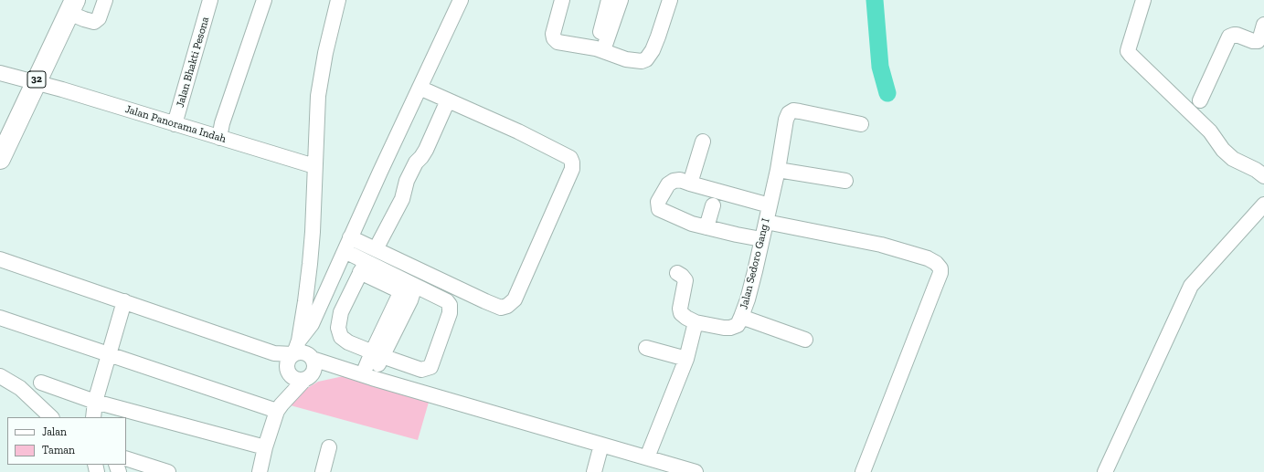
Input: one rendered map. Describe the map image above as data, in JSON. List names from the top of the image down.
{
  "streets": {
    "highway": ["32"],
    "street": ["Jalan Bhakti Pesona", "Jalan Panorama Indah", "Jalan Sedoro Gang I"]
  },
  "crossings": [
    ["Jalan Bhakti Pesona", "Jalan Panorama Indah"],
    ["32", "Jalan Panorama Indah"]
  ],
  "legend": ["Jalan", "Taman"]
}
